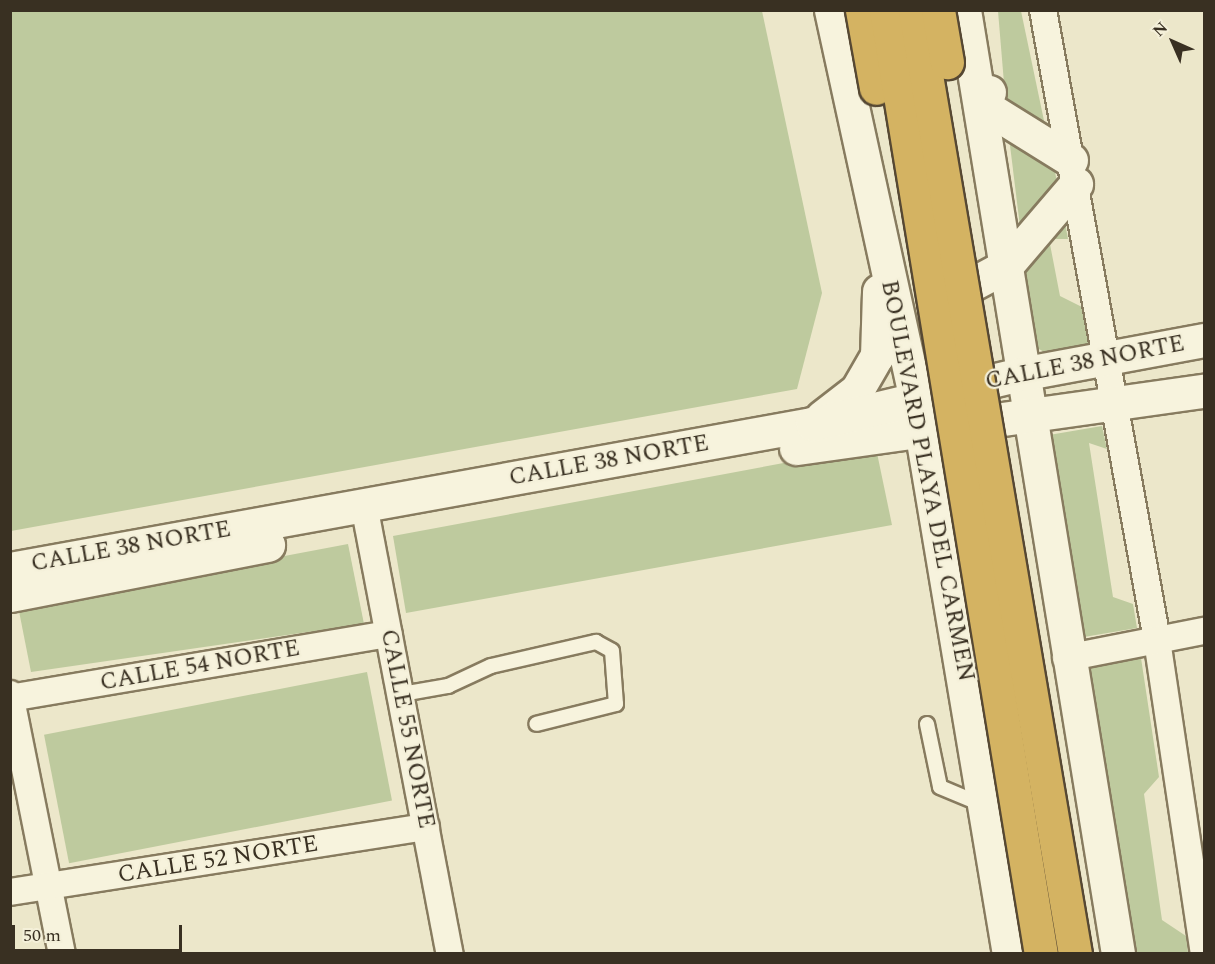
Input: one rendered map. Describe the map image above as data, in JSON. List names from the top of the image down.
{
  "streets": {
    "main road": ["CALLE 38 NORTE", "BOULEVARD PLAYA DEL CARMEN"],
    "street": ["CALLE 54 NORTE", "CALLE 55 NORTE", "CALLE 52 NORTE"]
  },
  "crossings": [
    ["CALLE 38 NORTE", "BOULEVARD PLAYA DEL CARMEN"],
    ["CALLE 38 NORTE", "CALLE 55 NORTE"],
    ["CALLE 54 NORTE", "CALLE 55 NORTE"],
    ["CALLE 55 NORTE", "CALLE 52 NORTE"]
  ],
  "scale_bar": "50 m",
  "north": "top left"
}
